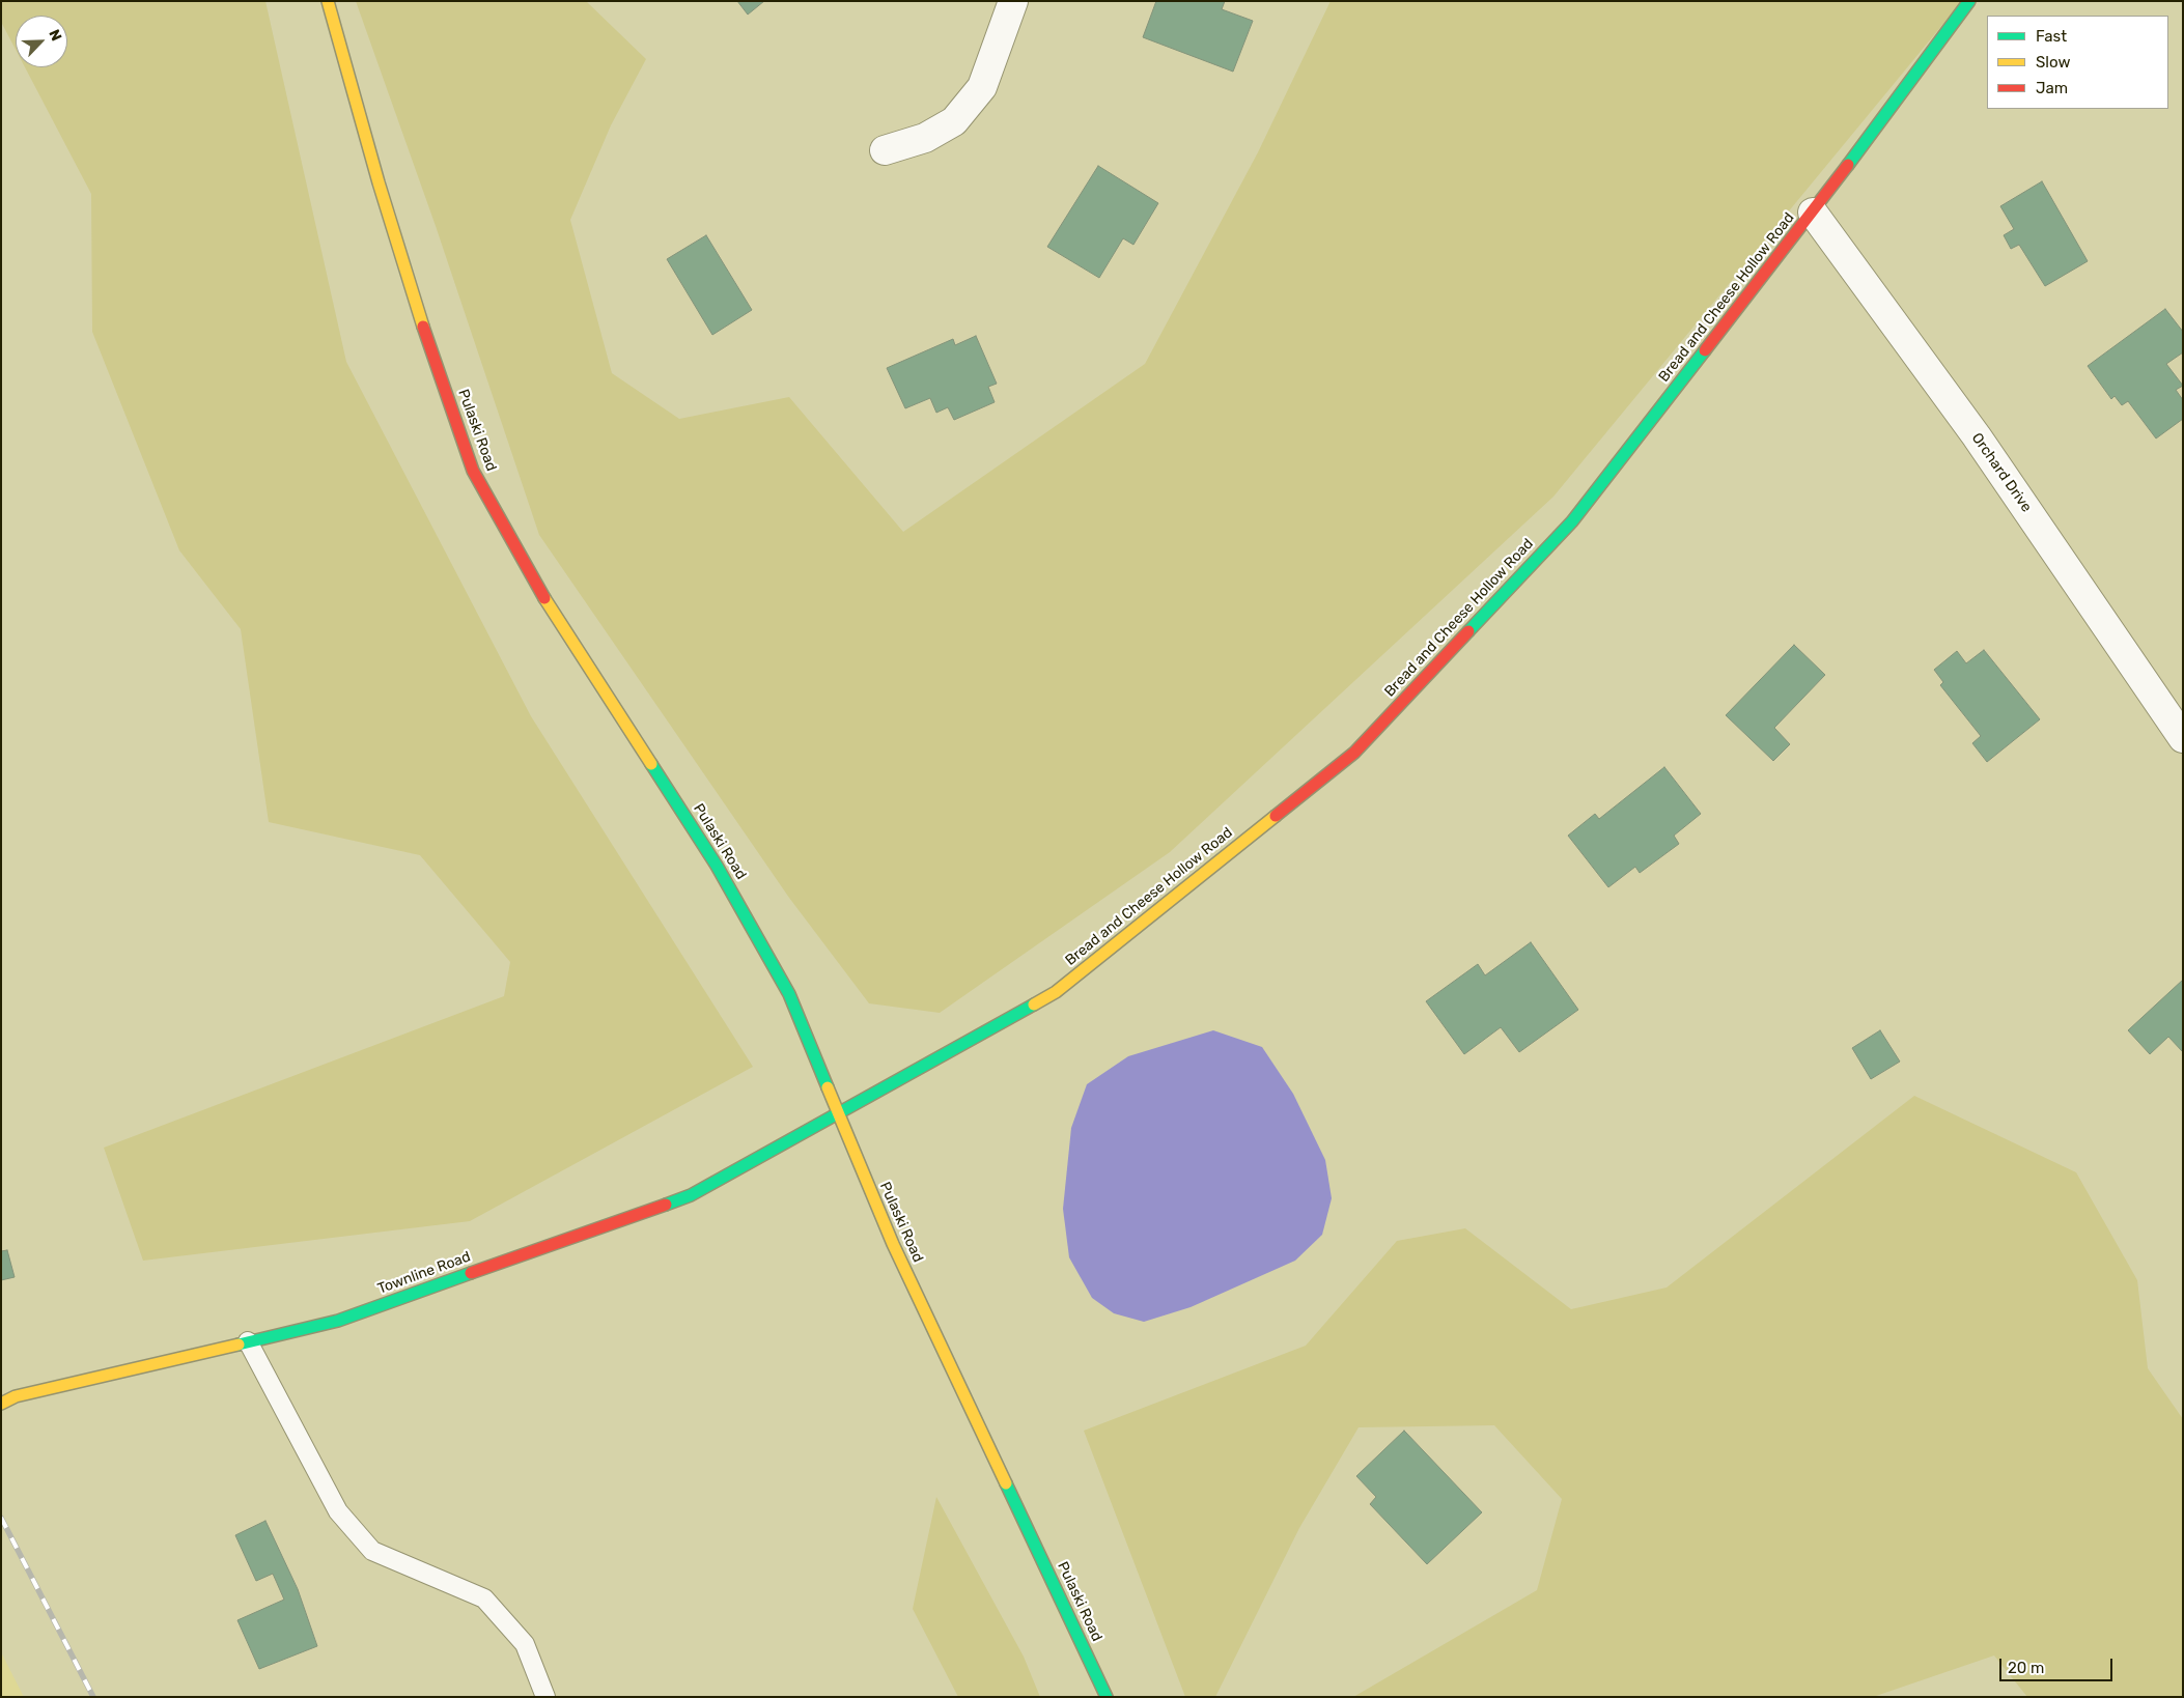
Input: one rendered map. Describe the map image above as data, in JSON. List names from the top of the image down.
{
  "streets": {
    "main road": ["Bread and Cheese Hollow Road", "Pulaski Road", "Townline Road"],
    "street": ["Orchard Drive"]
  },
  "crossings": [
    ["Bread and Cheese Hollow Road", "Pulaski Road"],
    ["Bread and Cheese Hollow Road", "Orchard Drive"],
    ["Bread and Cheese Hollow Road", "Townline Road"],
    ["Pulaski Road", "Townline Road"]
  ],
  "legend": ["Fast", "Slow", "Jam"],
  "scale_bar": "20 m",
  "north": "top right"
}
